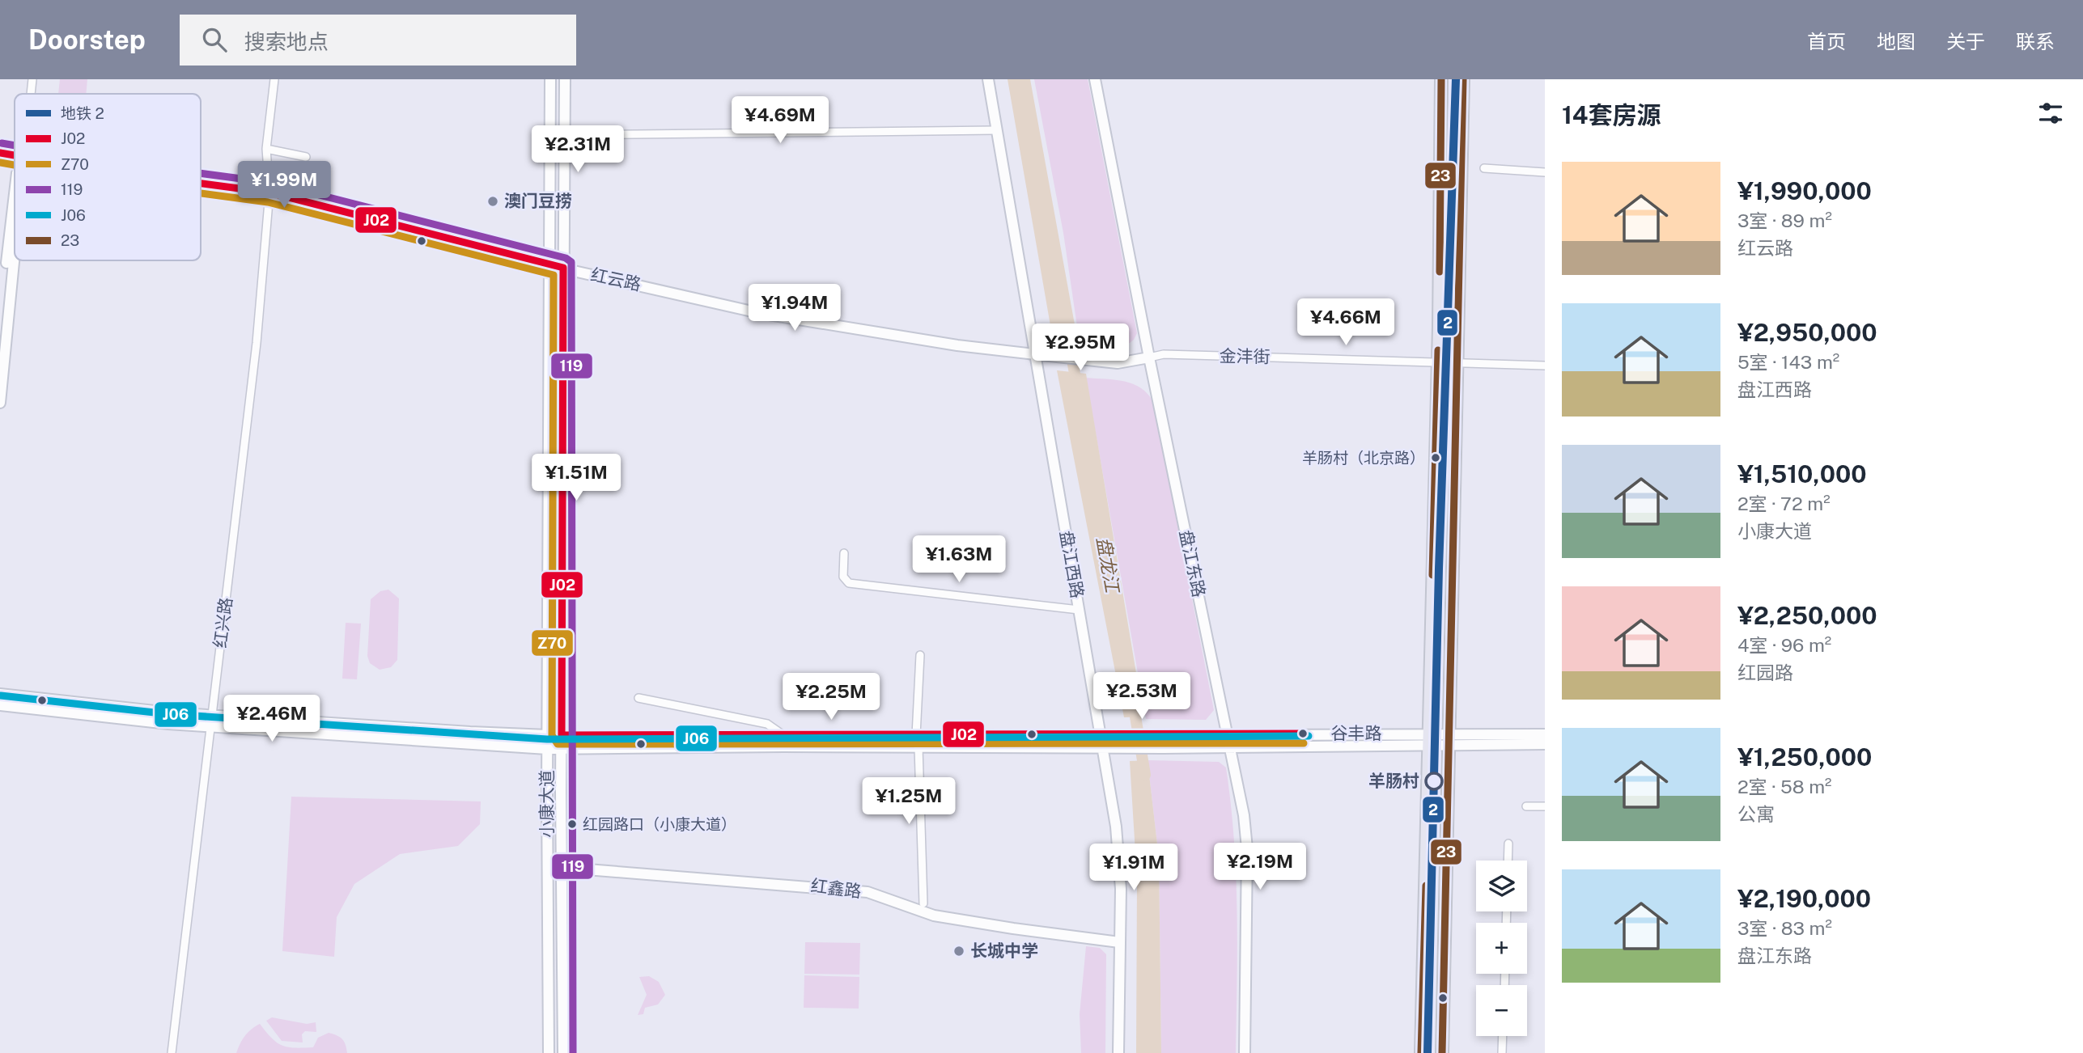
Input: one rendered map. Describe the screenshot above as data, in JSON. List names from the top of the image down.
{
  "streets": {
    "main road": [
      "红云路",
      "盘江东路",
      "盘江西路",
      "谷丰路",
      "小康大道",
      "红鑫路"
    ],
    "street": ["金沣街", "红兴路"]
  },
  "crossings": [
    ["红云路", "金沣街"],
    ["红云路", "盘江东路"],
    ["红云路", "盘江西路"],
    ["红云路", "红兴路"],
    ["红云路", "小康大道"],
    ["金沣街", "盘江东路"],
    ["盘江东路", "谷丰路"],
    ["盘江西路", "谷丰路"],
    ["盘江西路", "红鑫路"],
    ["红兴路", "谷丰路"],
    ["谷丰路", "小康大道"],
    ["小康大道", "红鑫路"]
  ],
  "water": ["盘龙江"],
  "places": [
    "澳门豆捞",
    "羊肠村（北京路）",
    "羊肠村",
    "红园路口（小康大道）",
    "长城中学"
  ],
  "lines": [
    "metro line 2",
    "transit line 23",
    "transit line 119",
    "transit line J02",
    "transit line Z70",
    "transit line J06"
  ],
  "legend": [
    "地铁 2",
    "J02",
    "Z70",
    "119",
    "J06",
    "23"
  ],
  "page": {
    "header": "Doorstep",
    "search": "搜索地点",
    "nav": [
      "首页",
      "地图",
      "关于",
      "联系"
    ],
    "heading": "14套房源",
    "price": [
      "¥4.69M",
      "¥2.31M",
      "¥1.99M",
      "¥1.94M",
      "¥4.66M",
      "¥2.95M",
      "¥1.51M",
      "¥1.63M",
      "¥2.53M",
      "¥2.25M",
      "¥2.46M",
      "¥1.25M",
      "¥2.19M",
      "¥1.91M"
    ],
    "list": [
      {
        "name": "¥1,990,000",
        "note": "3室 · 89 m² · 红云路"
      },
      {
        "name": "¥2,950,000",
        "note": "5室 · 143 m² · 盘江西路"
      },
      {
        "name": "¥1,510,000",
        "note": "2室 · 72 m² · 小康大道"
      },
      {
        "name": "¥2,250,000",
        "note": "4室 · 96 m² · 红园路"
      },
      {
        "name": "¥1,250,000",
        "note": "2室 · 58 m² · 公寓"
      },
      {
        "name": "¥2,190,000",
        "note": "3室 · 83 m² · 盘江东路"
      }
    ],
    "map_buttons": ["+", "−"]
  }
}
